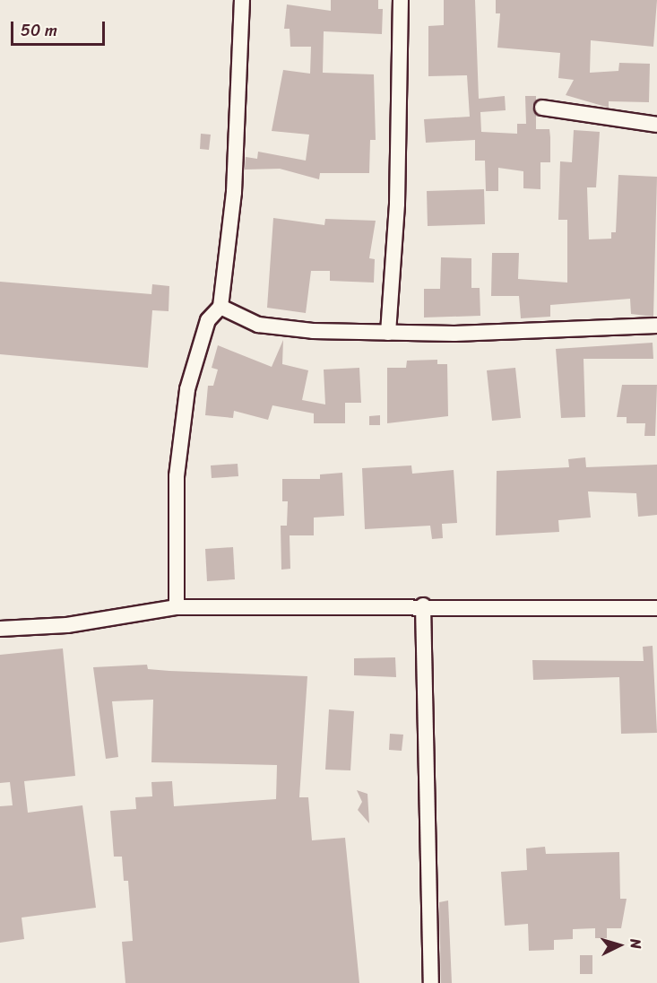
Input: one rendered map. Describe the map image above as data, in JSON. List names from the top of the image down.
{
  "scale_bar": "50 m",
  "north": "right"
}
